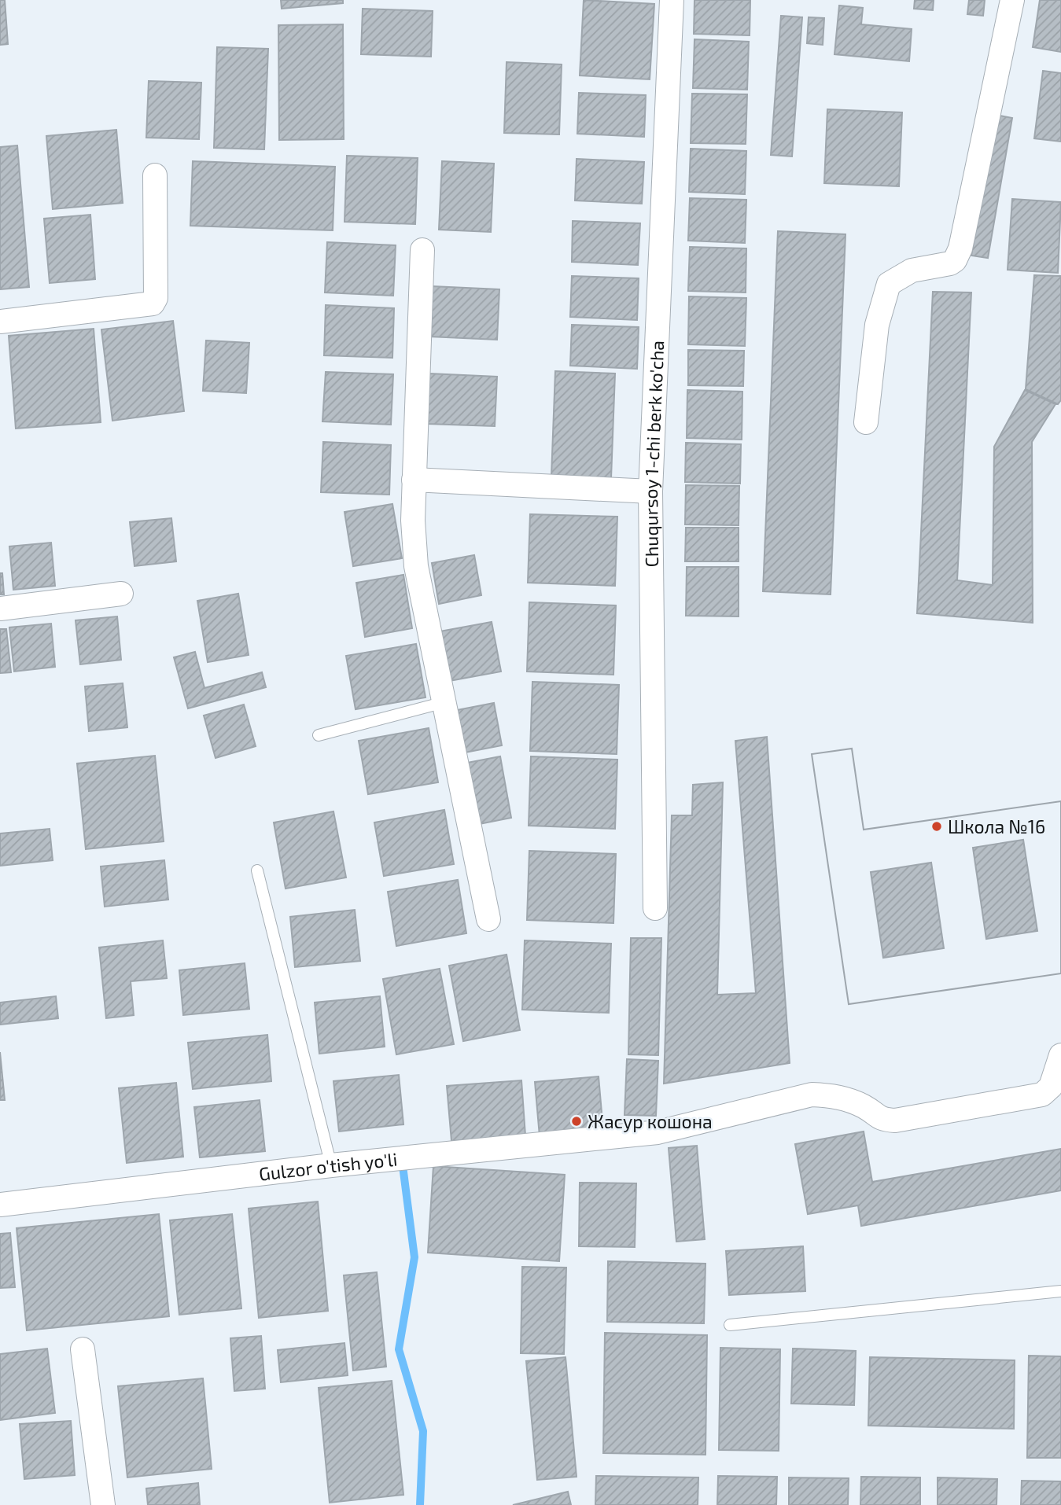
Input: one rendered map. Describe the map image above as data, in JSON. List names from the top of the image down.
{
  "streets": {
    "street": ["Chuqursoy 1-chi berk ko'cha", "Gulzor o'tish yo'li"]
  },
  "places": ["Школа №16", "Жасур кошона"]
}
